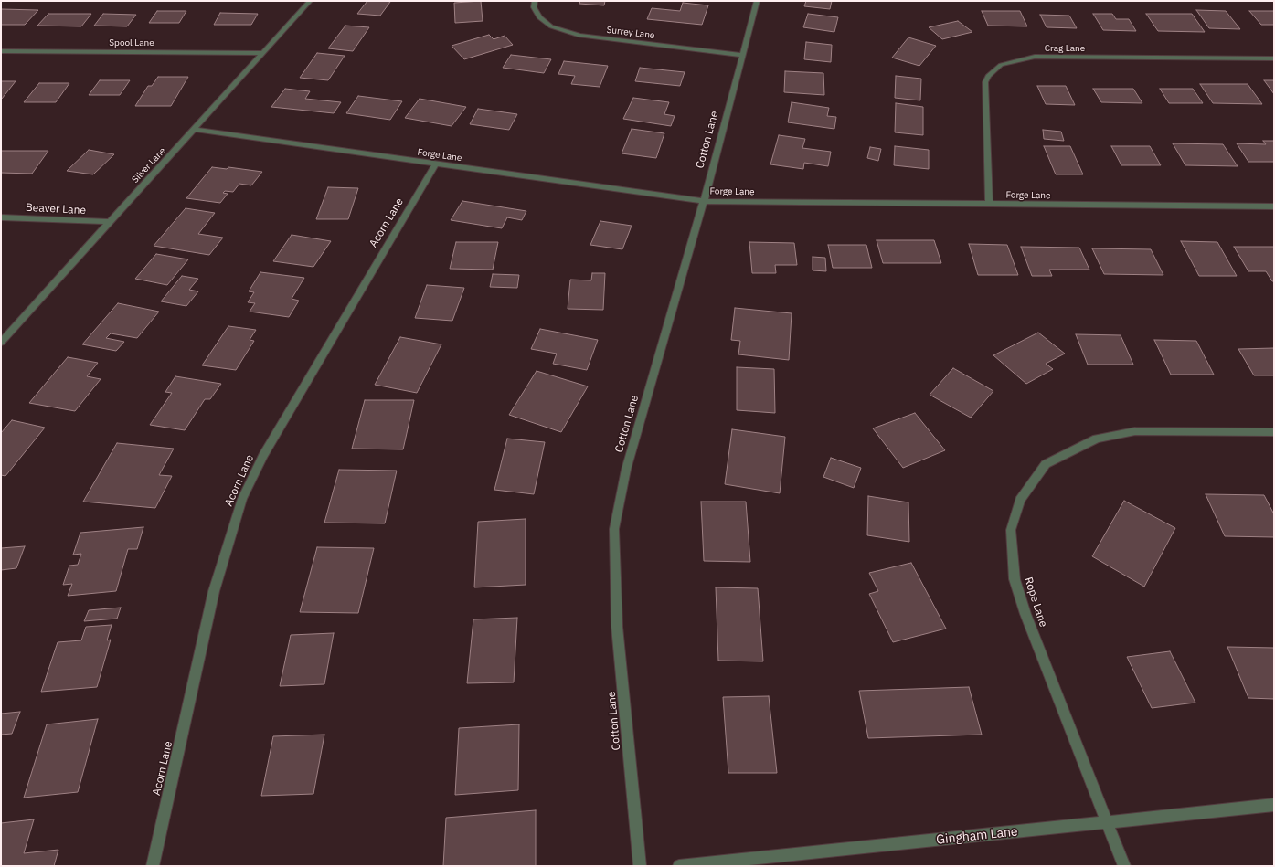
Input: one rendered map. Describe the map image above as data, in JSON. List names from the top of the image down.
{
  "streets": {
    "street": [
      "Surrey Lane",
      "Spool Lane",
      "Crag Lane",
      "Cotton Lane",
      "Forge Lane",
      "Silver Lane",
      "Beaver Lane",
      "Acorn Lane",
      "Rope Lane",
      "Gingham Lane"
    ]
  },
  "crossings": [
    ["Surrey Lane", "Cotton Lane"],
    ["Spool Lane", "Silver Lane"],
    ["Crag Lane", "Forge Lane"],
    ["Cotton Lane", "Forge Lane"],
    ["Forge Lane", "Silver Lane"],
    ["Forge Lane", "Acorn Lane"],
    ["Silver Lane", "Beaver Lane"],
    ["Rope Lane", "Gingham Lane"]
  ]
}
